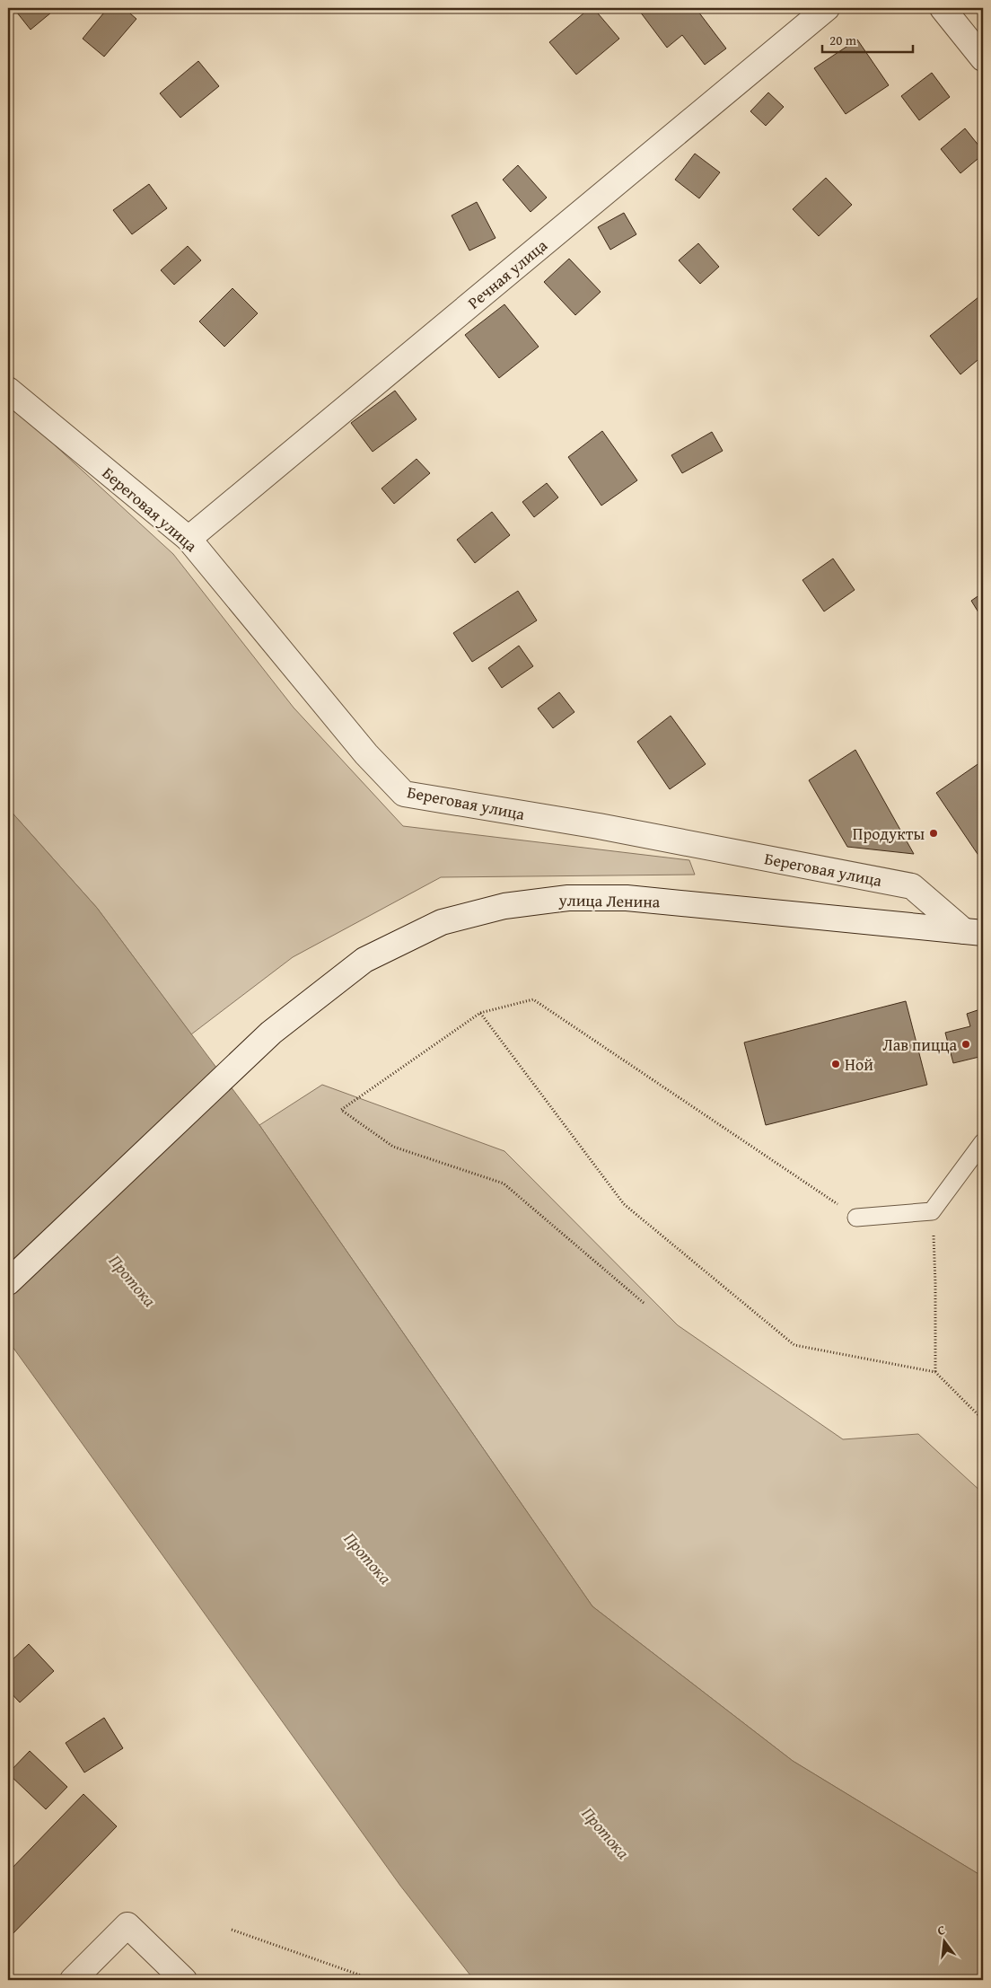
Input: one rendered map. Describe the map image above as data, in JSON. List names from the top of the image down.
{
  "streets": {
    "street": ["Речная улица", "Береговая улица", "улица Ленина"]
  },
  "crossings": [
    ["Речная улица", "Береговая улица"],
    ["Береговая улица", "улица Ленина"]
  ],
  "water": ["Протока"],
  "places": ["Продукты", "Лав пицца", "Ной"],
  "scale_bar": "20 m",
  "north": "top"
}
